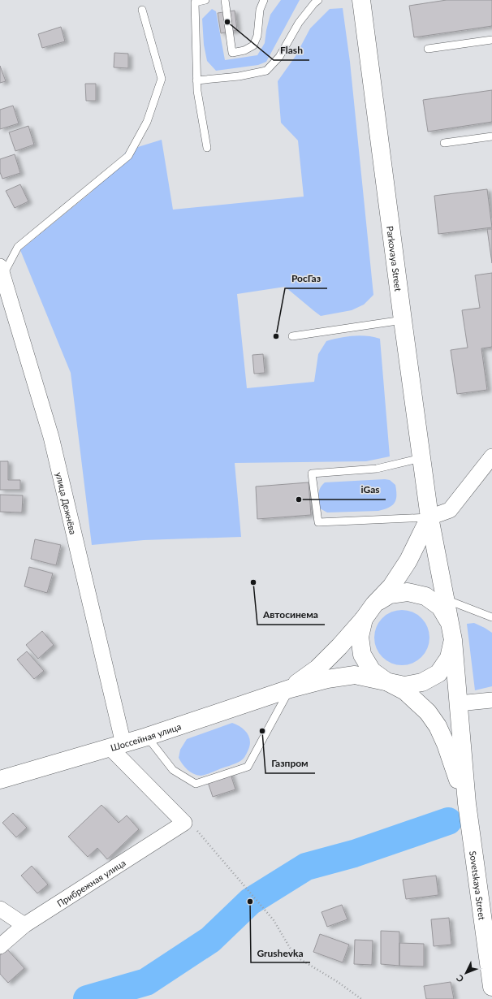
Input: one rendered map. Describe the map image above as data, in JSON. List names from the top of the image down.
{
  "streets": {
    "main road": ["Parkovaya Street", "Шоссейная улица", "Sovetskaya Street"],
    "street": ["улица Дежнёва", "Прибрежная улица"]
  },
  "crossings": [
    ["Parkovaya Street", "Sovetskaya Street"],
    ["улица Дежнёва", "Шоссейная улица"],
    ["Шоссейная улица", "Sovetskaya Street"]
  ],
  "places": [
    "Flash",
    "РосГаз",
    "iGas",
    "Автосинема",
    "Газпром",
    "Grushevka"
  ],
  "north": "bottom left"
}
